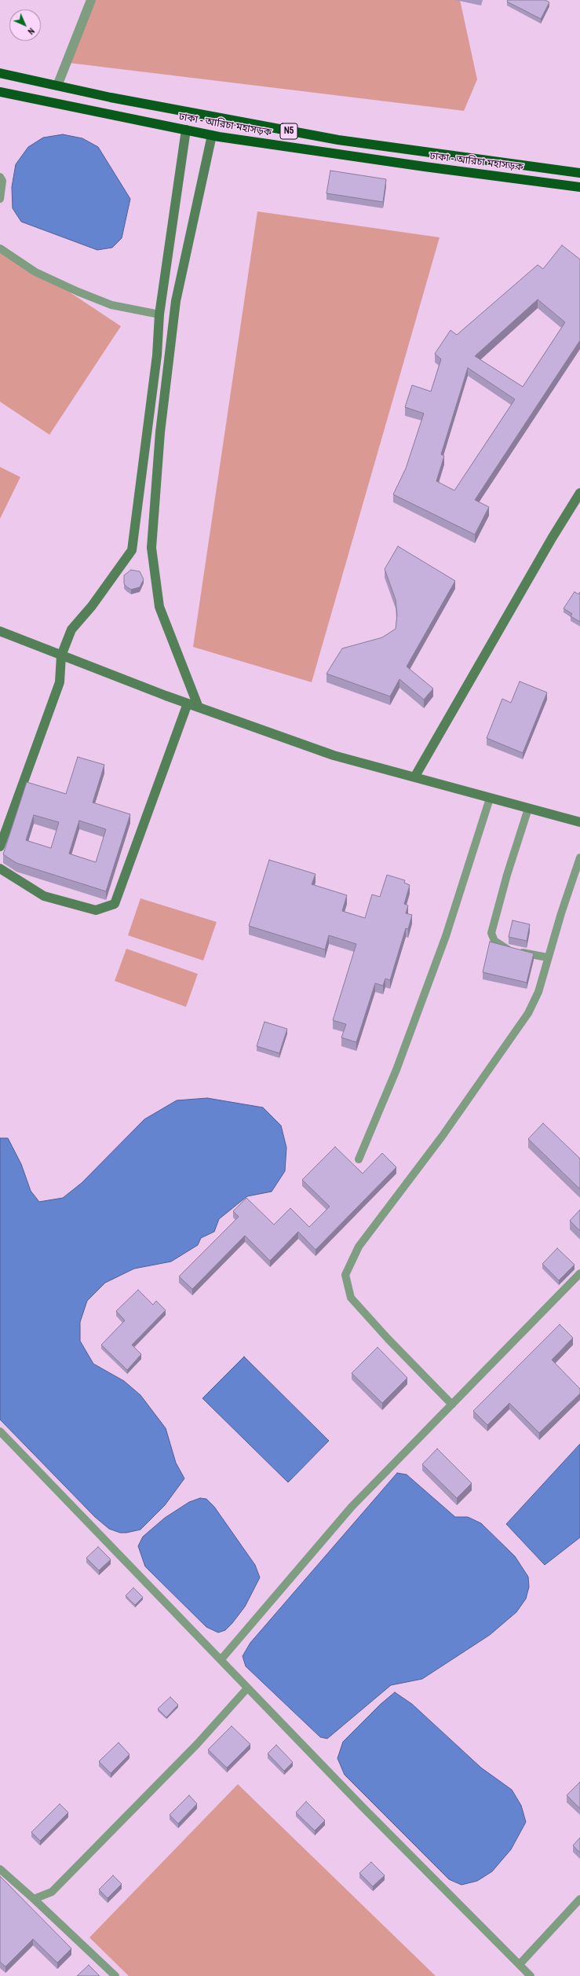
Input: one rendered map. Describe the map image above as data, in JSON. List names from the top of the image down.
{
  "streets": {
    "highway": ["ঢাকা - আরিচা মহাসড়ক", "N5"]
  },
  "north": "bottom right"
}
